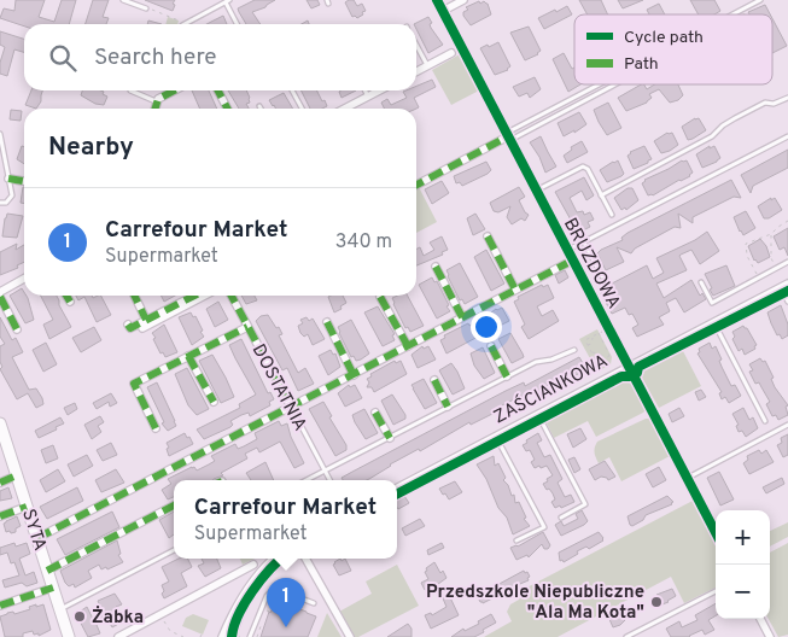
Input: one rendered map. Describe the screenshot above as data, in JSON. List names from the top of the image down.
{
  "streets": {
    "street": [
      "BRUZDOWA",
      "DOSTATNIA",
      "ZAŚCIANKOWA",
      "SYTA"
    ]
  },
  "crossings": [
    ["BRUZDOWA", "ZAŚCIANKOWA"]
  ],
  "places": ["Przedszkole Niepubliczne \"Ala Ma Kota\"", "Żabka"],
  "legend": ["Cycle path", "Path"],
  "page": {
    "search": "Search here",
    "heading": "Nearby",
    "list": [
      {
        "mark": "1",
        "name": "Carrefour Market",
        "note": "Supermarket",
        "value": "340 m"
      }
    ],
    "popup": ["Carrefour Market", "Supermarket"],
    "map_buttons": ["+", "−"],
    "pins": "1"
  }
}
